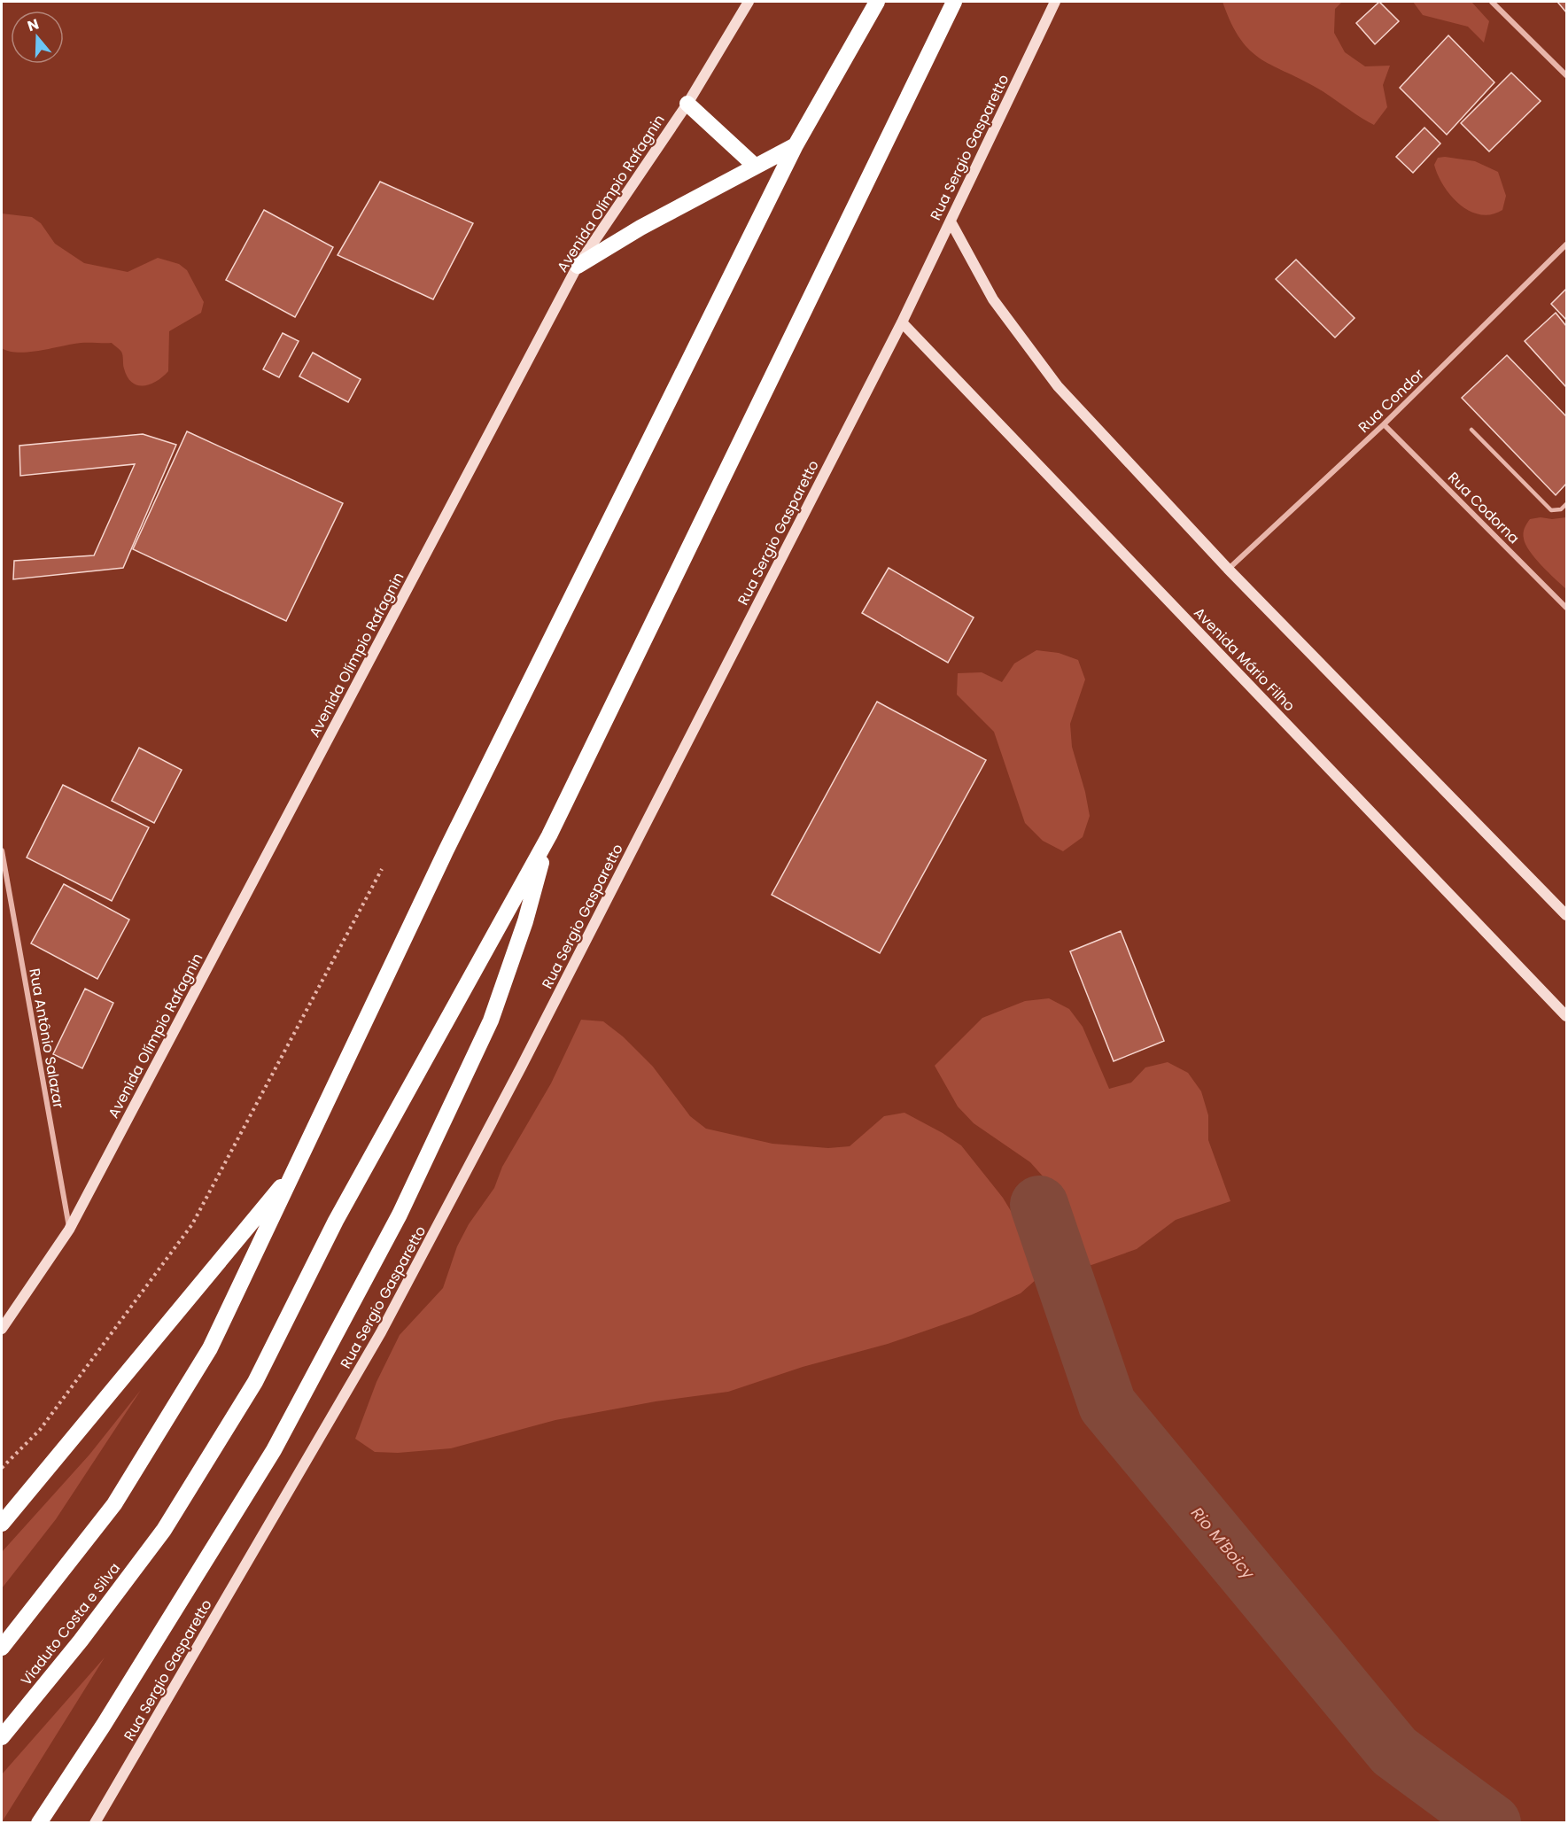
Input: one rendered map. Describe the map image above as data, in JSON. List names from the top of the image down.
{
  "streets": {
    "highway": ["Viaduto Costa e Silva"],
    "main road": ["Rua Sergio Gasparetto", "Avenida Olímpio Rafagnin", "Avenida Mário Filho"],
    "street": ["Rua Condor", "Rua Codorna", "Rua Antônio Salazar"]
  },
  "crossings": [
    ["Rua Sergio Gasparetto", "Avenida Mário Filho"],
    ["Avenida Olímpio Rafagnin", "Rua Antônio Salazar"],
    ["Rua Condor", "Rua Codorna"]
  ],
  "water": ["Rio M'Boicy"],
  "north": "top"
}
